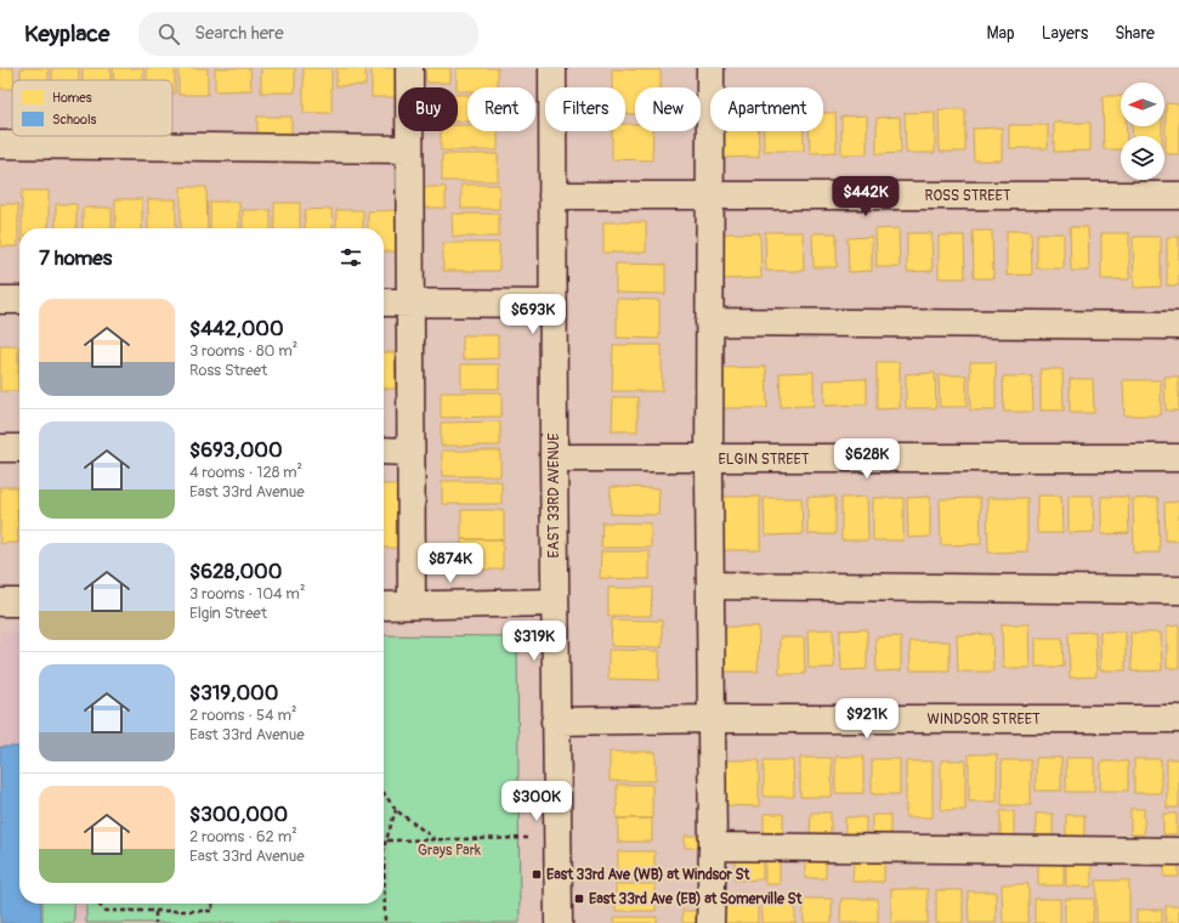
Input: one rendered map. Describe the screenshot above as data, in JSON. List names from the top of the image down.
{
  "streets": {
    "street": [
      "ROSS STREET",
      "ELGIN STREET",
      "EAST 33RD AVENUE",
      "WINDSOR STREET"
    ]
  },
  "crossings": [
    ["ROSS STREET", "EAST 33RD AVENUE"],
    ["ELGIN STREET", "EAST 33RD AVENUE"],
    ["EAST 33RD AVENUE", "WINDSOR STREET"]
  ],
  "parks": ["Grays Park"],
  "places": {
    "transit": ["East 33rd Ave (WB) at Windsor St", "East 33rd Ave (EB) at Somerville St"]
  },
  "legend": ["Homes", "Schools"],
  "north": "left",
  "page": {
    "header": "Keyplace",
    "search": "Search here",
    "nav": ["Map", "Layers", "Share"],
    "chip": [
      "Buy",
      "Rent",
      "Filters",
      "New",
      "Apartment"
    ],
    "price": [
      "$442K",
      "$693K",
      "$628K",
      "$874K",
      "$319K",
      "$921K",
      "$300K"
    ],
    "heading": "7 homes",
    "list": [
      {
        "name": "$442,000",
        "note": "3 rooms · 80 m² · Ross Street"
      },
      {
        "name": "$693,000",
        "note": "4 rooms · 128 m² · East 33rd Avenue"
      },
      {
        "name": "$628,000",
        "note": "3 rooms · 104 m² · Elgin Street"
      },
      {
        "name": "$319,000",
        "note": "2 rooms · 54 m² · East 33rd Avenue"
      },
      {
        "name": "$300,000",
        "note": "2 rooms · 62 m² · East 33rd Avenue"
      }
    ]
  }
}
